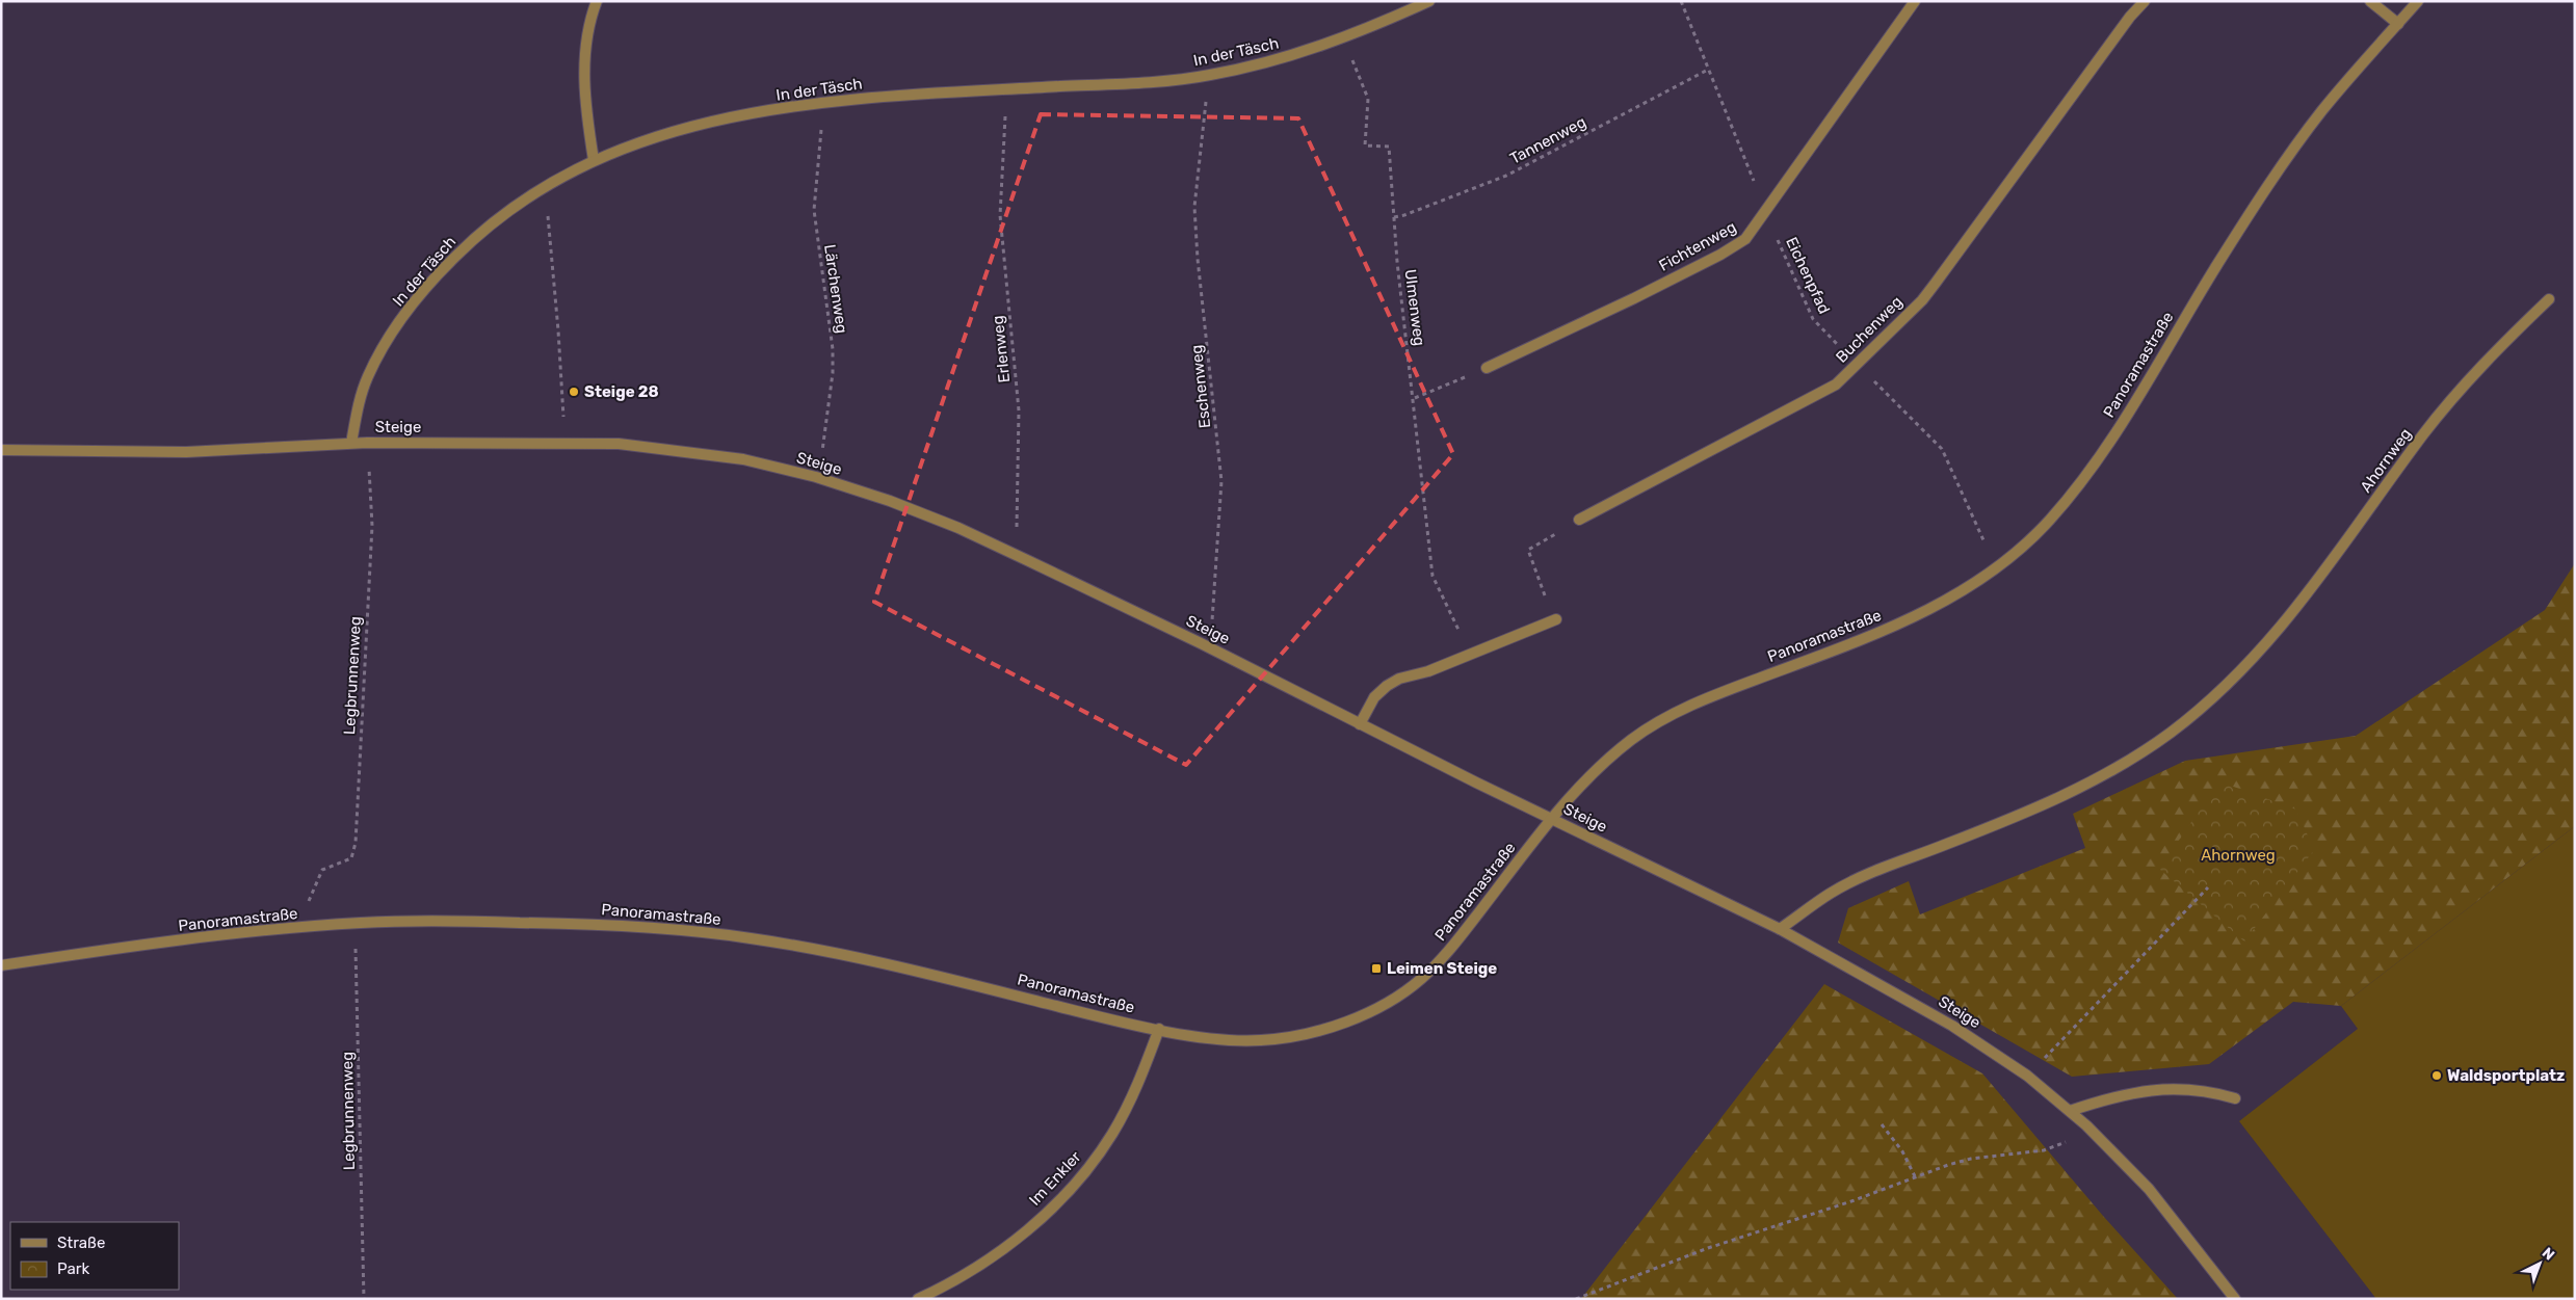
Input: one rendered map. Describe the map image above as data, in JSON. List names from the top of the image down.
{
  "streets": {
    "street": [
      "In der Täsch",
      "Fichtenweg",
      "Buchenweg",
      "Panoramastraße",
      "Steige",
      "Ahornweg",
      "Im Enkler"
    ],
    "path": [
      "Tannenweg",
      "Eichenpfad",
      "Lärchenweg",
      "Ulmenweg",
      "Erlenweg",
      "Eschenweg",
      "Legbrunnenweg"
    ]
  },
  "crossings": [
    ["In der Täsch", "Lärchenweg"],
    ["In der Täsch", "Ulmenweg"],
    ["In der Täsch", "Steige"],
    ["Tannenweg", "Eichenpfad"],
    ["Tannenweg", "Ulmenweg"],
    ["Fichtenweg", "Eichenpfad"],
    ["Eichenpfad", "Buchenweg"],
    ["Lärchenweg", "Steige"],
    ["Erlenweg", "Steige"],
    ["Panoramastraße", "Steige"],
    ["Panoramastraße", "Legbrunnenweg"],
    ["Panoramastraße", "Im Enkler"],
    ["Eschenweg", "Steige"],
    ["Steige", "Ahornweg"],
    ["Steige", "Legbrunnenweg"]
  ],
  "parks": ["Ahornweg"],
  "places": {
    "other": ["Steige 28", "Waldsportplatz"],
    "transit": ["Leimen Steige"]
  },
  "legend": ["Straße", "Park"],
  "north": "top right"
}
